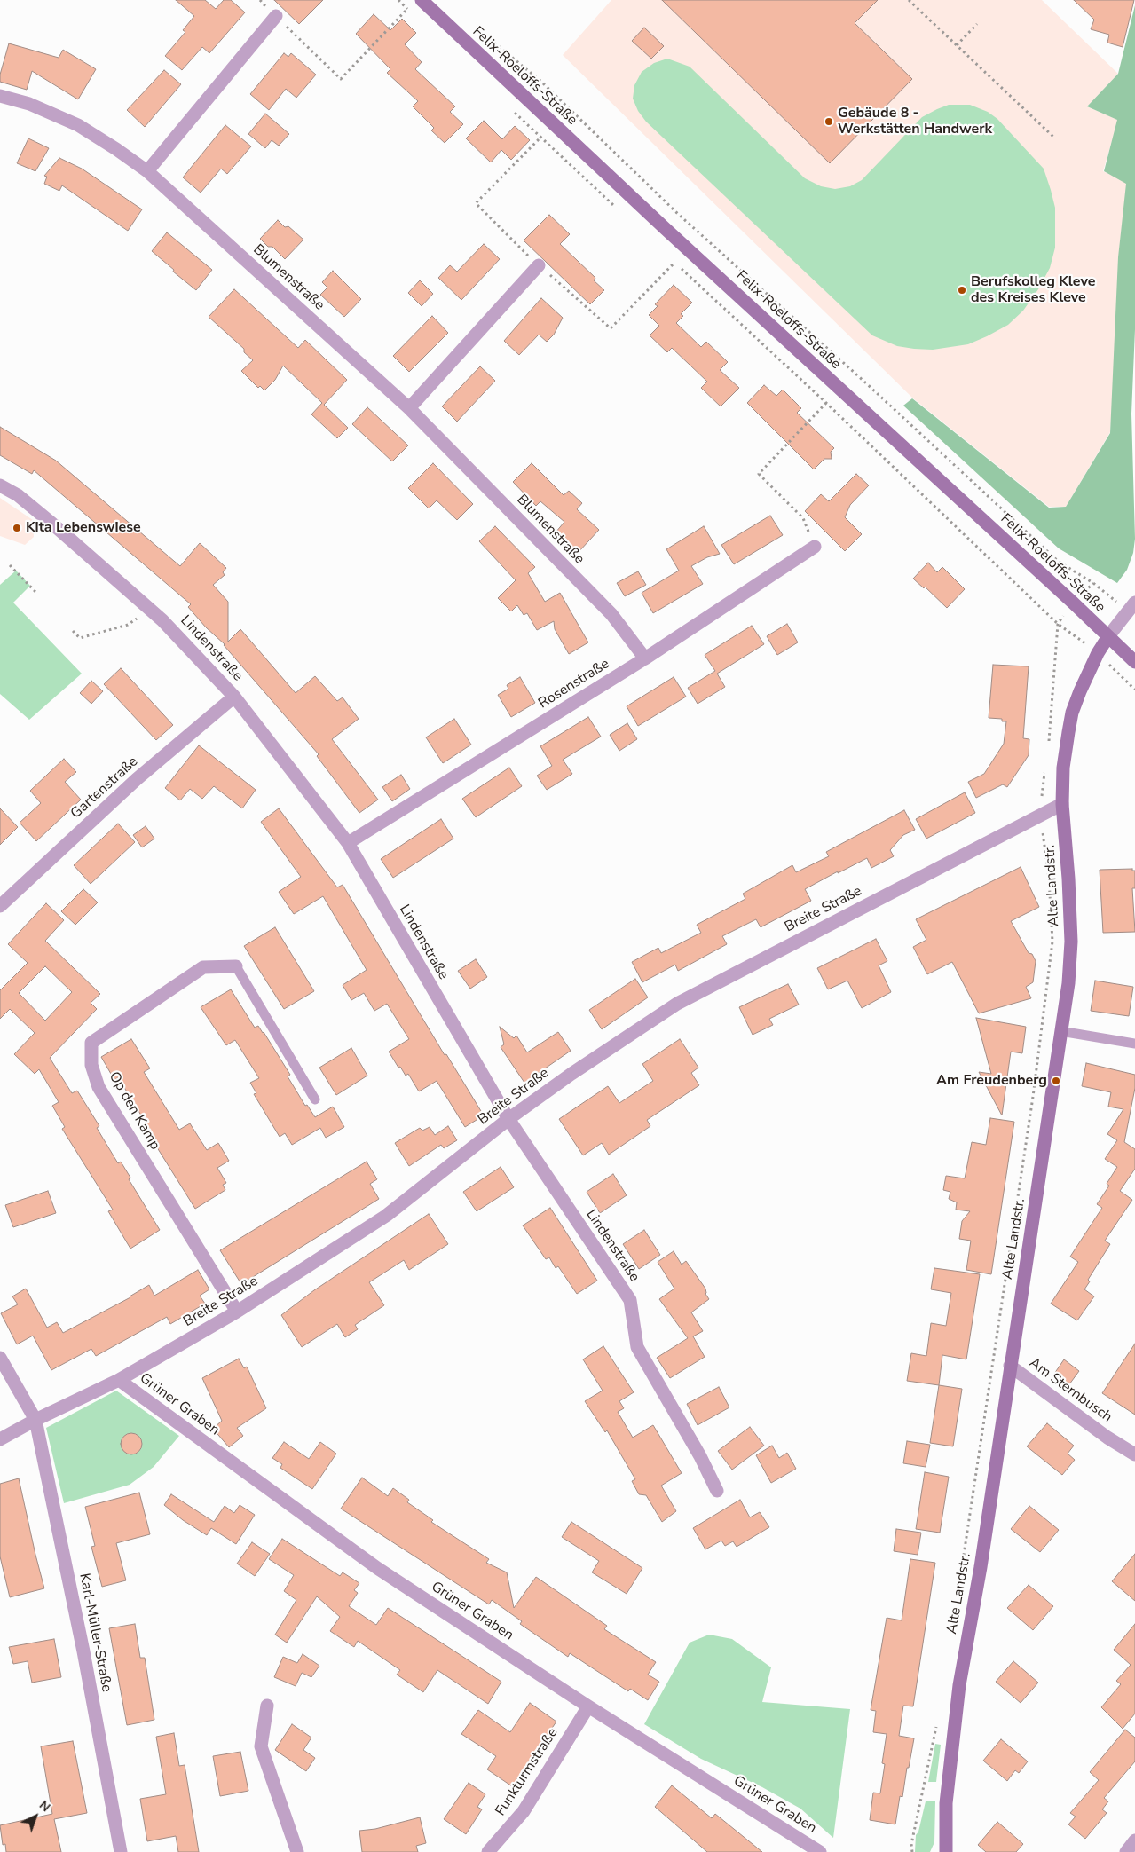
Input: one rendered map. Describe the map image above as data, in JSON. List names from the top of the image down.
{
  "streets": {
    "street": [
      "Felix-Roeloffs-Straße",
      "Blumenstraße",
      "Lindenstraße",
      "Rosenstraße",
      "Gartenstraße",
      "Alte Landstr.",
      "Breite Straße",
      "Op den Kamp",
      "Am Sternbusch",
      "Grüner Graben",
      "Karl-Müller-Straße",
      "Funkturmstraße"
    ]
  },
  "crossings": [
    ["Felix-Roeloffs-Straße", "Alte Landstr."],
    ["Blumenstraße", "Rosenstraße"],
    ["Lindenstraße", "Rosenstraße"],
    ["Lindenstraße", "Gartenstraße"],
    ["Lindenstraße", "Breite Straße"],
    ["Alte Landstr.", "Breite Straße"],
    ["Alte Landstr.", "Am Sternbusch"],
    ["Breite Straße", "Op den Kamp"],
    ["Breite Straße", "Grüner Graben"],
    ["Breite Straße", "Karl-Müller-Straße"],
    ["Grüner Graben", "Funkturmstraße"]
  ],
  "places": [
    "Gebäude 8 - Werkstätten Handwerk",
    "Berufskolleg Kleve des Kreises Kleve",
    "Kita Lebenswiese",
    "Am Freudenberg"
  ],
  "north": "top right"
}
